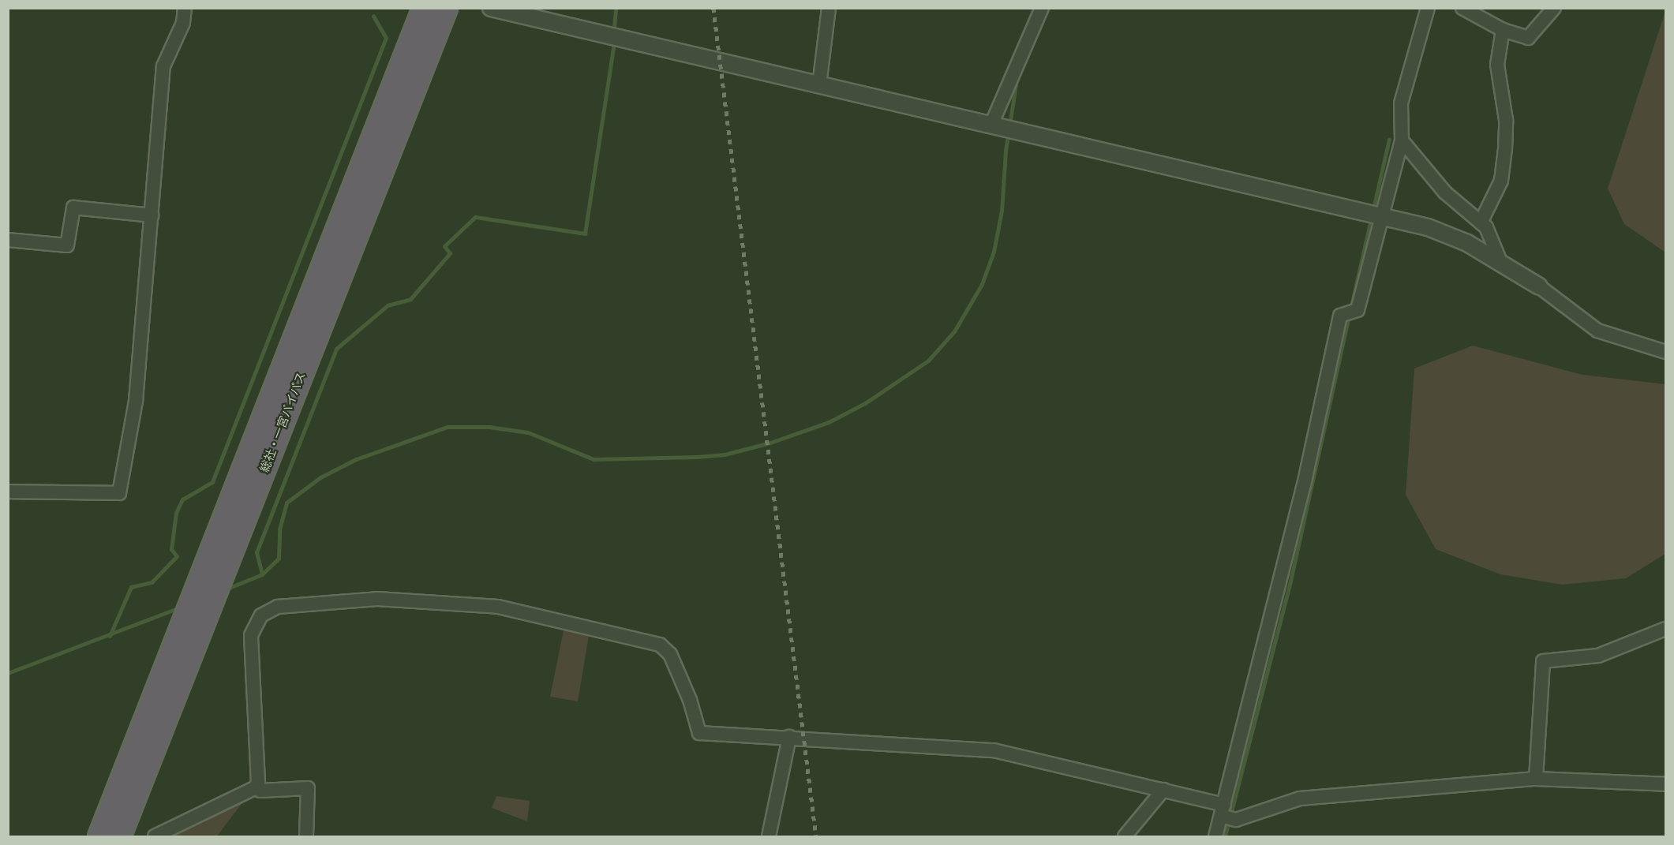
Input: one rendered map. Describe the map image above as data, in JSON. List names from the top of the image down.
{
  "streets": {
    "highway": ["総社・一宮バイパス"]
  }
}
